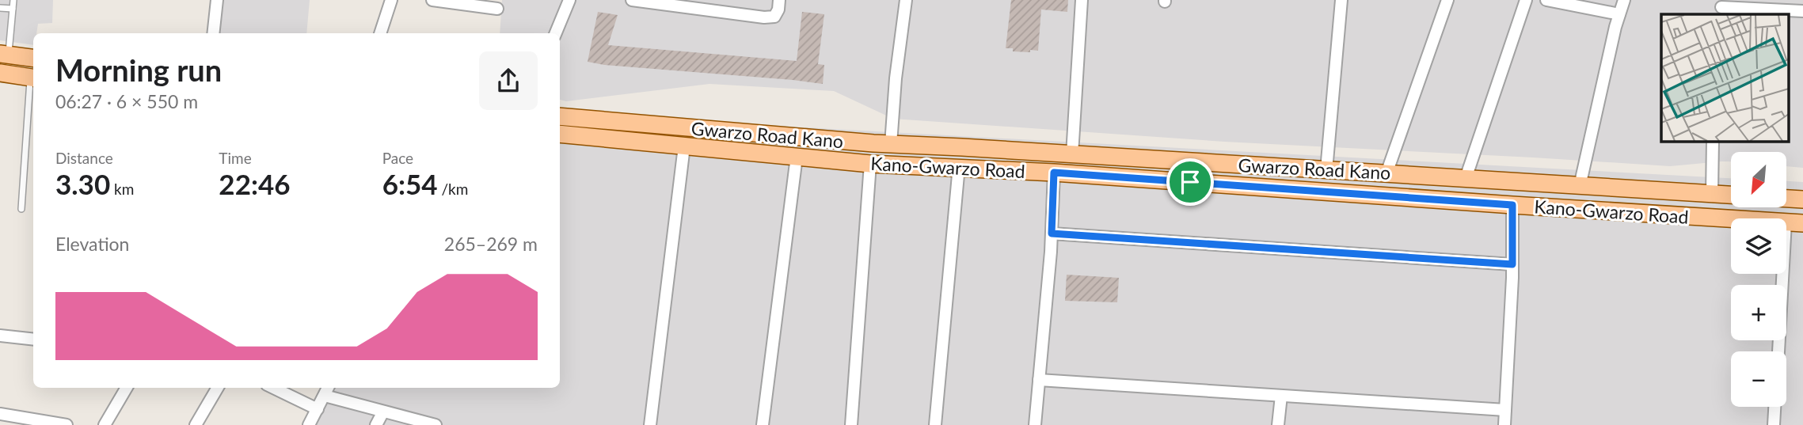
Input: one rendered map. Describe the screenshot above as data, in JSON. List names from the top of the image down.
{
  "streets": {
    "main road": ["Gwarzo Road Kano", "Kano-Gwarzo Road"]
  },
  "north": "bottom left",
  "page": {
    "heading": ["Morning run", "06:27 · 6 × 550 m"],
    "stats": [
      ["Distance", "3.30 km"],
      ["Time", "22:46"],
      ["Pace", "6:54 /km"]
    ],
    "map_buttons": ["+", "−"],
    "chart": ["Elevation", "265–269 m"]
  }
}
